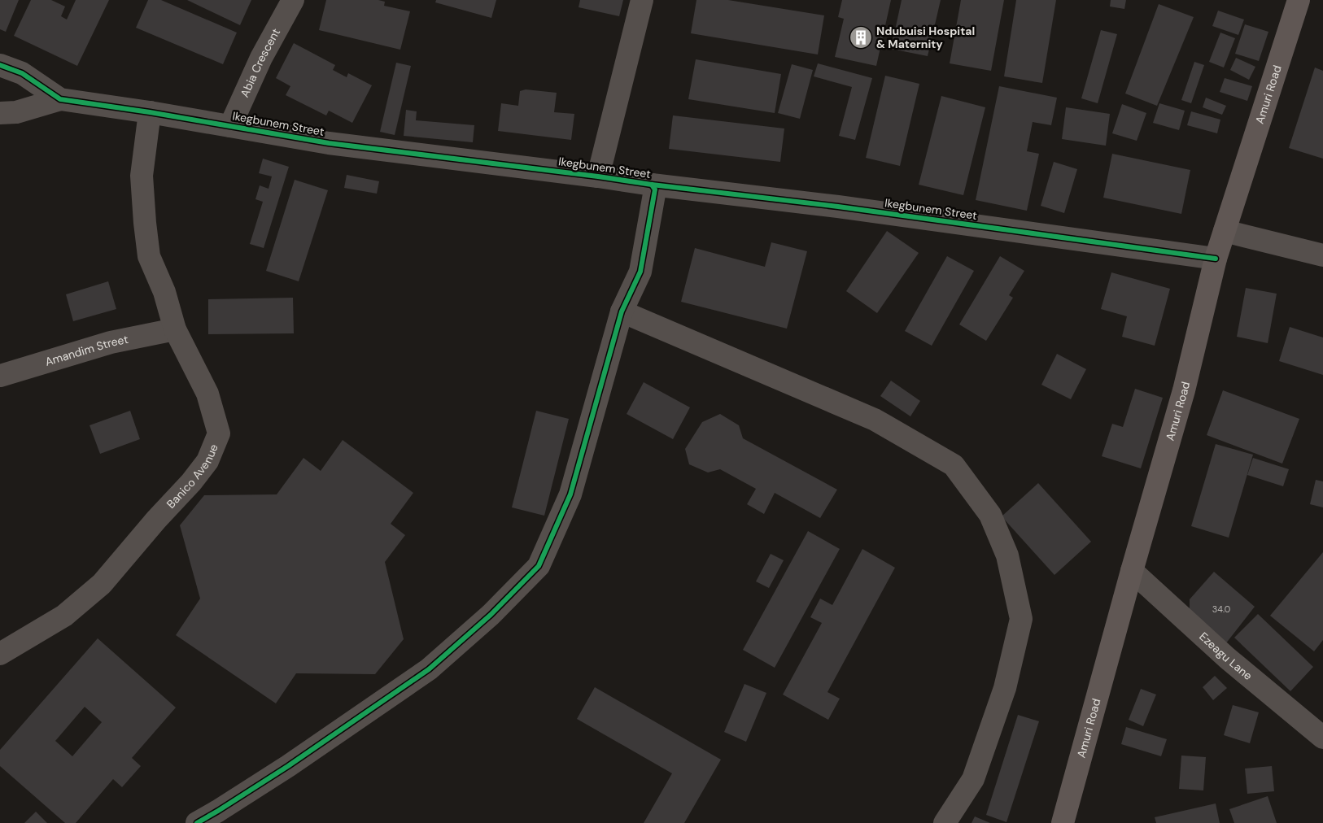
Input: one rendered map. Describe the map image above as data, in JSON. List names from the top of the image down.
{
  "streets": {
    "main road": ["Amuri Road"],
    "street": [
      "Abia Crescent",
      "Ikegbunem Street",
      "Amandim Street",
      "Banico Avenue",
      "Ezeagu Lane"
    ]
  },
  "crossings": [
    ["Abia Crescent", "Ikegbunem Street"],
    ["Amuri Road", "Ikegbunem Street"],
    ["Amuri Road", "Ezeagu Lane"],
    ["Ikegbunem Street", "Banico Avenue"],
    ["Amandim Street", "Banico Avenue"]
  ],
  "places": {
    "building": ["Ndubuisi Hospital & Maternity"]
  },
  "house_numbers": ["34.0"]
}
